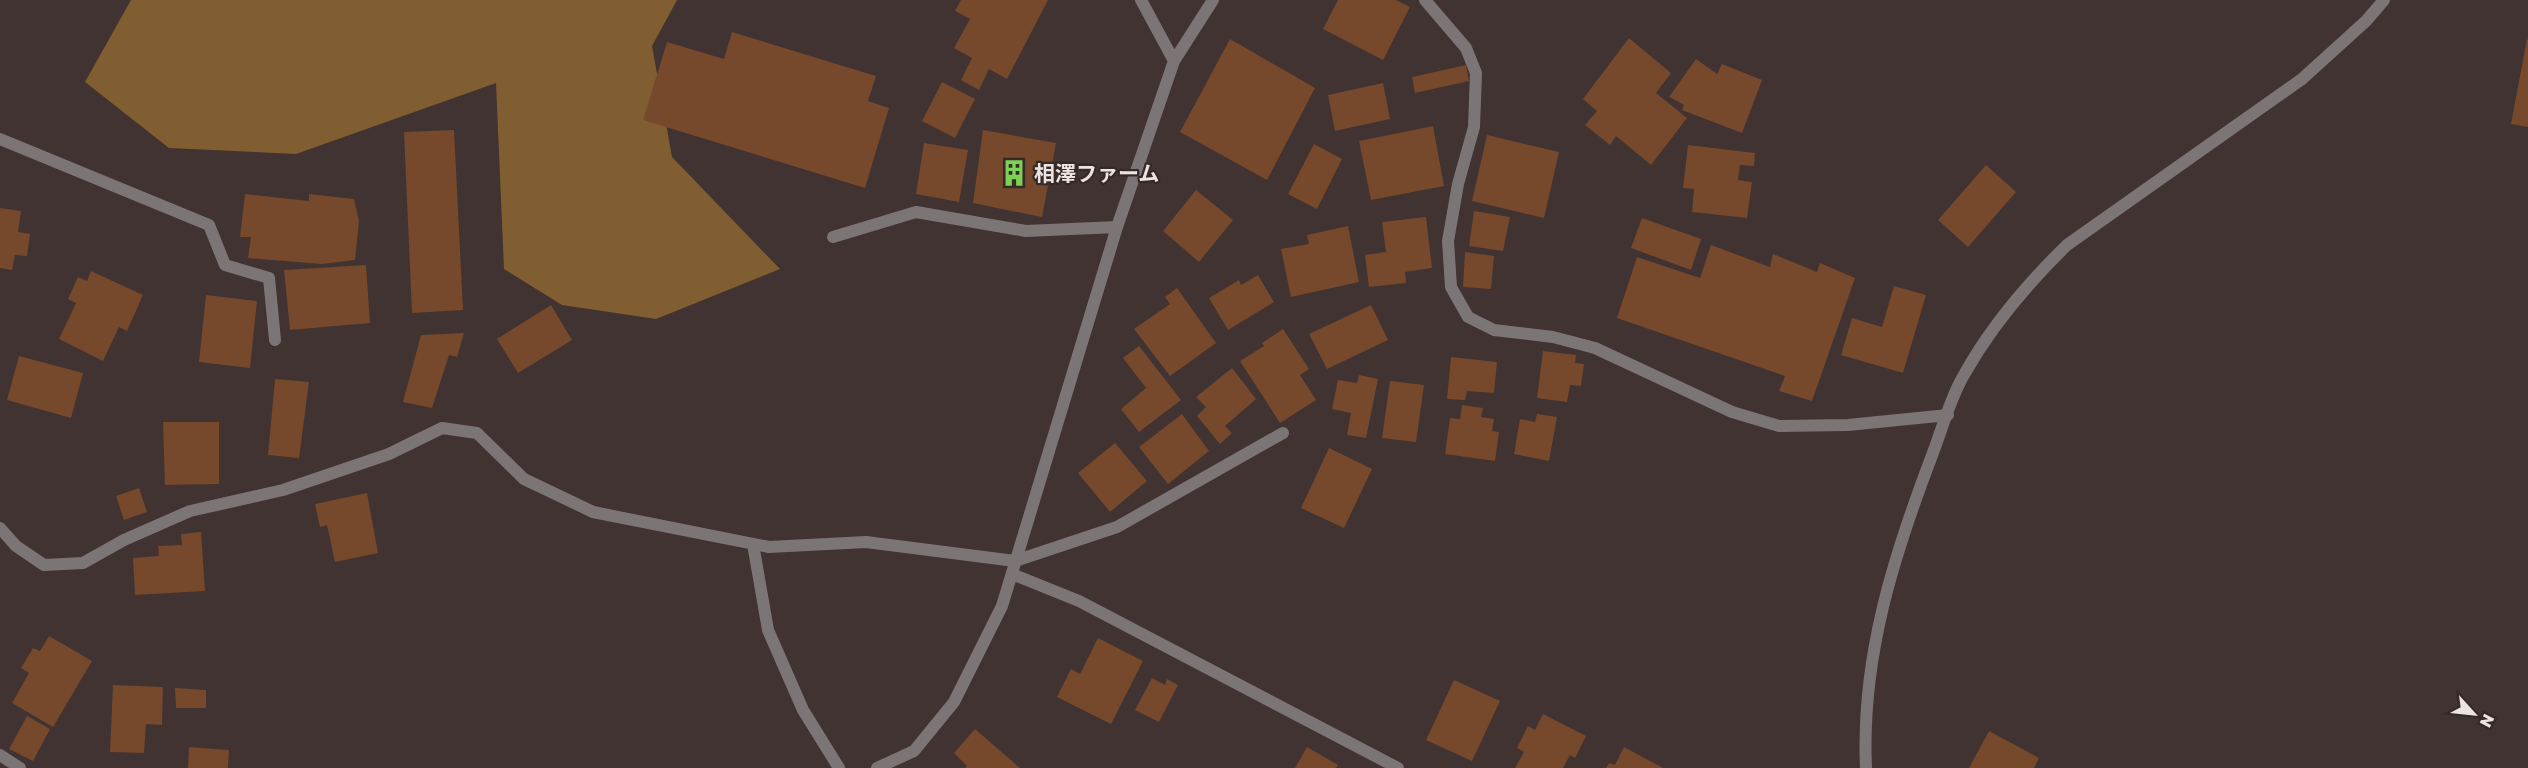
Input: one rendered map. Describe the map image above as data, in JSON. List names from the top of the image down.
{
  "places": {
    "building": ["相澤ファーム"]
  },
  "north": "bottom right"
}
